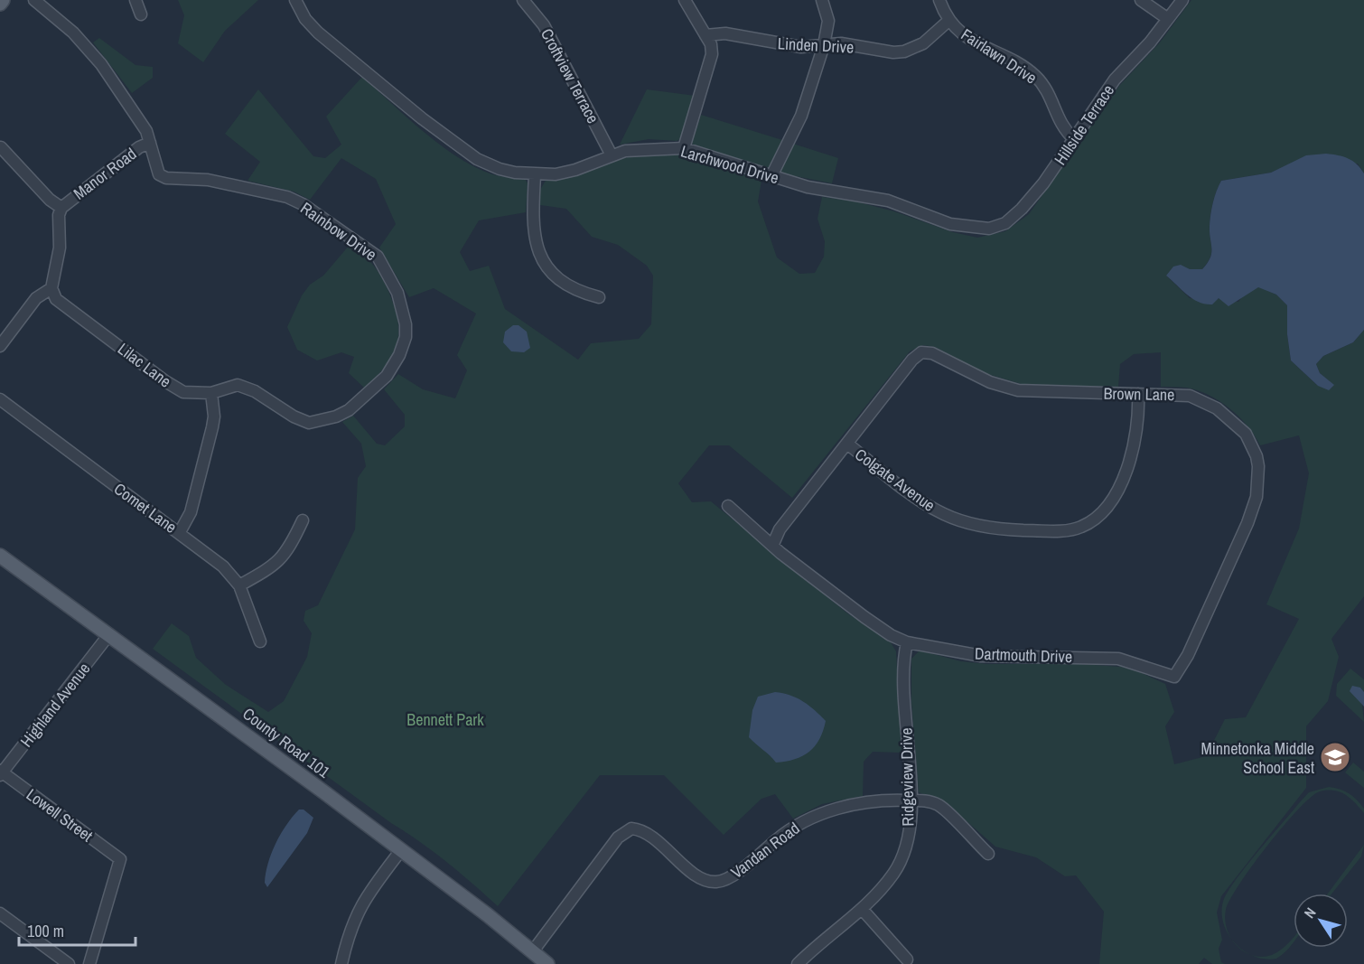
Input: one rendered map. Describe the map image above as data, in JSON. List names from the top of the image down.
{
  "streets": {
    "main road": ["County Road 101"],
    "street": [
      "Linden Drive",
      "Fairlawn Drive",
      "Croftview Terrace",
      "Hillside Terrace",
      "Larchwood Drive",
      "Manor Road",
      "Rainbow Drive",
      "Lilac Lane",
      "Brown Lane",
      "Colgate Avenue",
      "Comet Lane",
      "Dartmouth Drive",
      "Highland Avenue",
      "Ridgeview Drive",
      "Lowell Street",
      "Vandan Road"
    ]
  },
  "crossings": [
    ["Linden Drive", "Fairlawn Drive"],
    ["Fairlawn Drive", "Hillside Terrace"],
    ["Croftview Terrace", "Larchwood Drive"],
    ["Hillside Terrace", "Larchwood Drive"],
    ["Manor Road", "Rainbow Drive"],
    ["Manor Road", "Lilac Lane"],
    ["Rainbow Drive", "Lilac Lane"],
    ["Brown Lane", "Colgate Avenue"],
    ["Brown Lane", "Dartmouth Drive"],
    ["Dartmouth Drive", "Ridgeview Drive"],
    ["Highland Avenue", "County Road 101"],
    ["Highland Avenue", "Lowell Street"],
    ["County Road 101", "Vandan Road"],
    ["Ridgeview Drive", "Vandan Road"]
  ],
  "parks": ["Bennett Park"],
  "places": {
    "school or university": ["Minnetonka Middle School East"]
  },
  "scale_bar": "100 m",
  "north": "top left"
}
